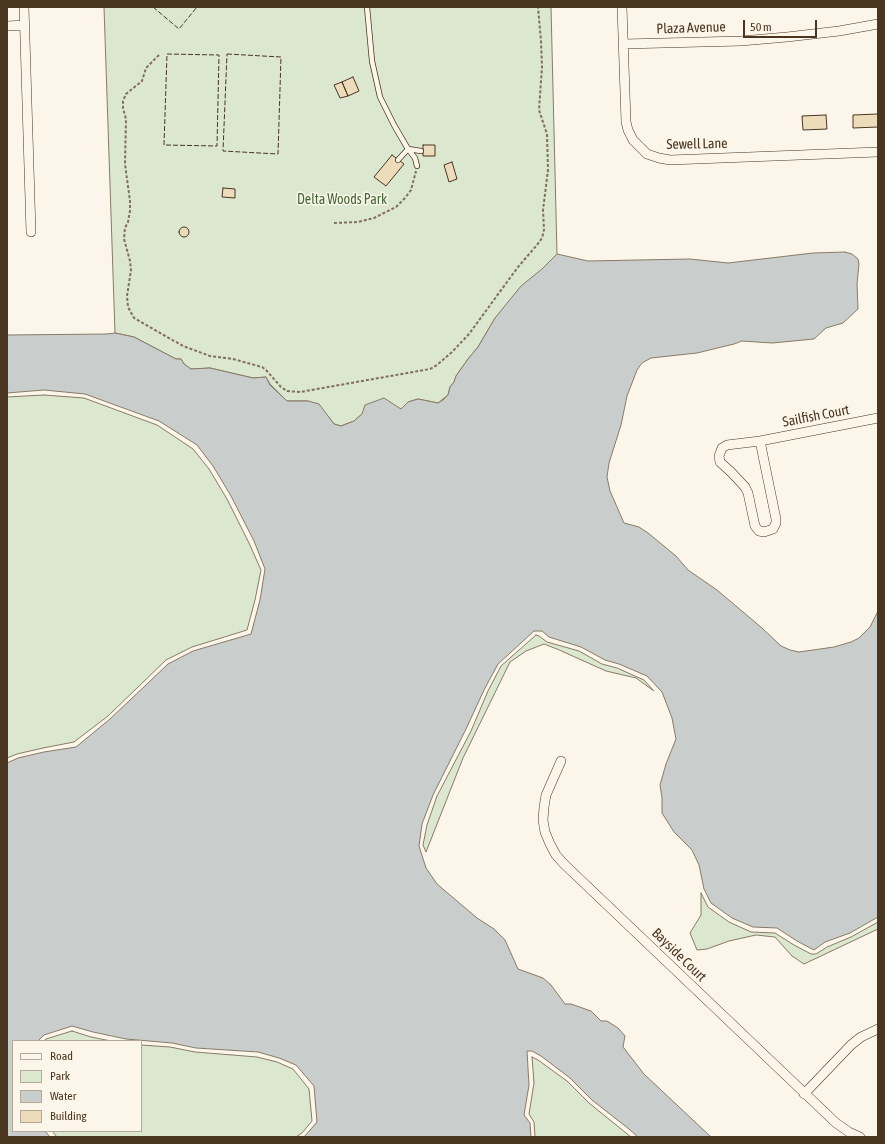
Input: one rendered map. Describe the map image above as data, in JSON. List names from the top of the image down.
{
  "streets": {
    "street": [
      "Plaza Avenue",
      "Sewell Lane",
      "Sailfish Court",
      "Bayside Court"
    ]
  },
  "crossings": [
    ["Plaza Avenue", "Sewell Lane"]
  ],
  "parks": ["Delta Woods Park"],
  "legend": [
    "Road",
    "Park",
    "Water",
    "Building"
  ],
  "scale_bar": "50 m"
}
